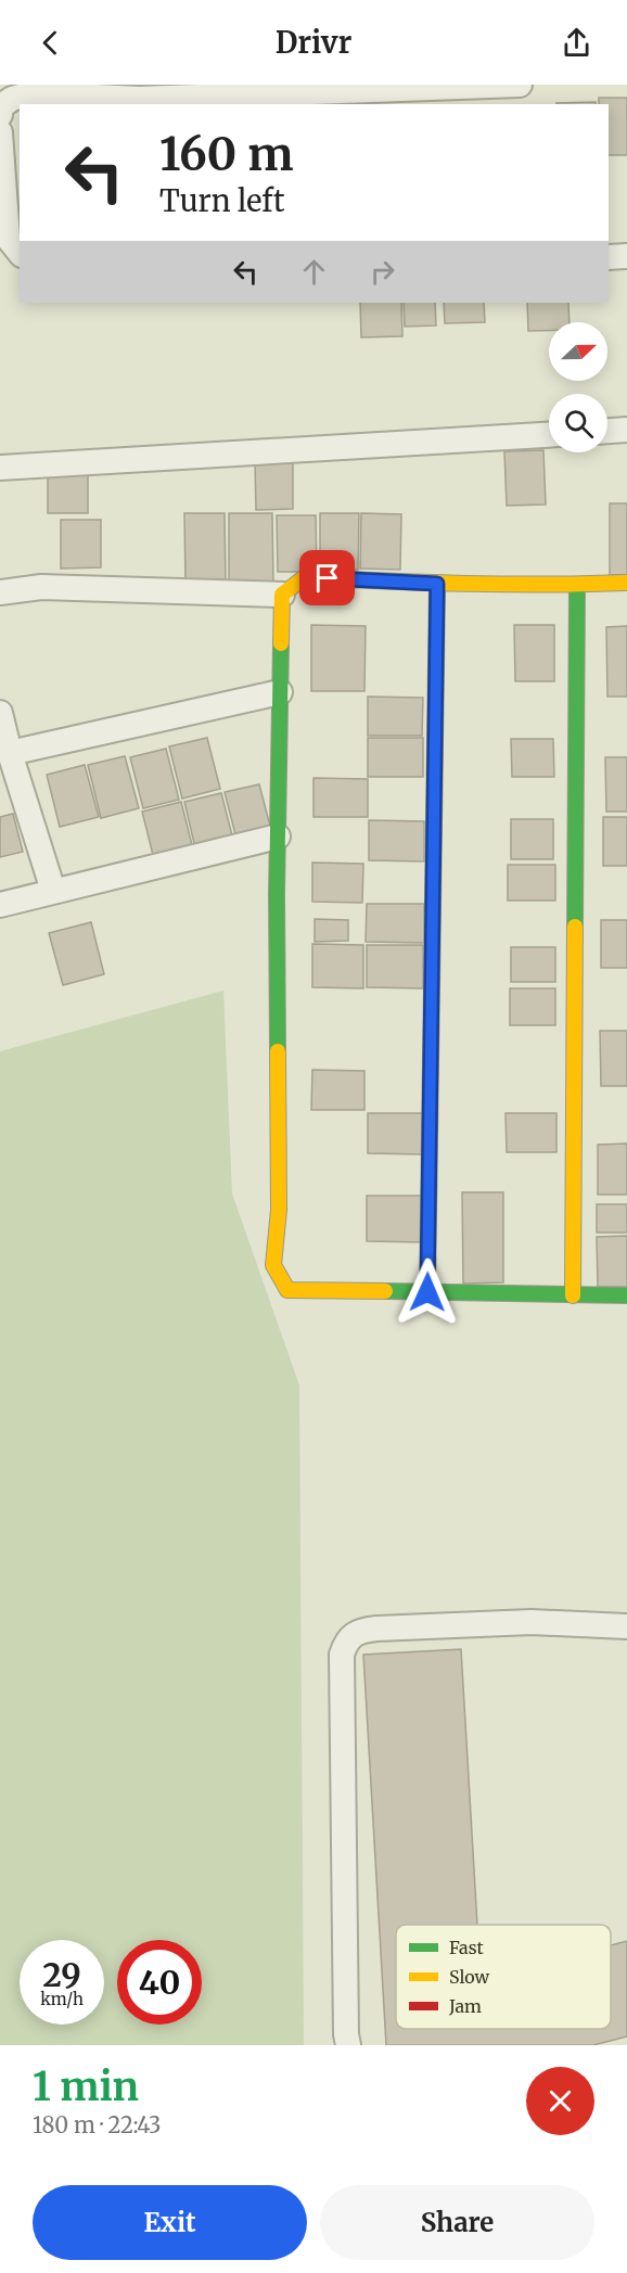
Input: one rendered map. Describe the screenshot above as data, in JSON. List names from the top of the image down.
{
  "legend": ["Fast", "Slow", "Jam"],
  "north": "right",
  "page": {
    "header": "Drivr",
    "turn": ["160 m", "Turn left"],
    "speed": "29 km/h",
    "limit": "40",
    "heading": ["1 min", "180 m · 22:43"],
    "buttons": ["Exit", "Share"]
  }
}
